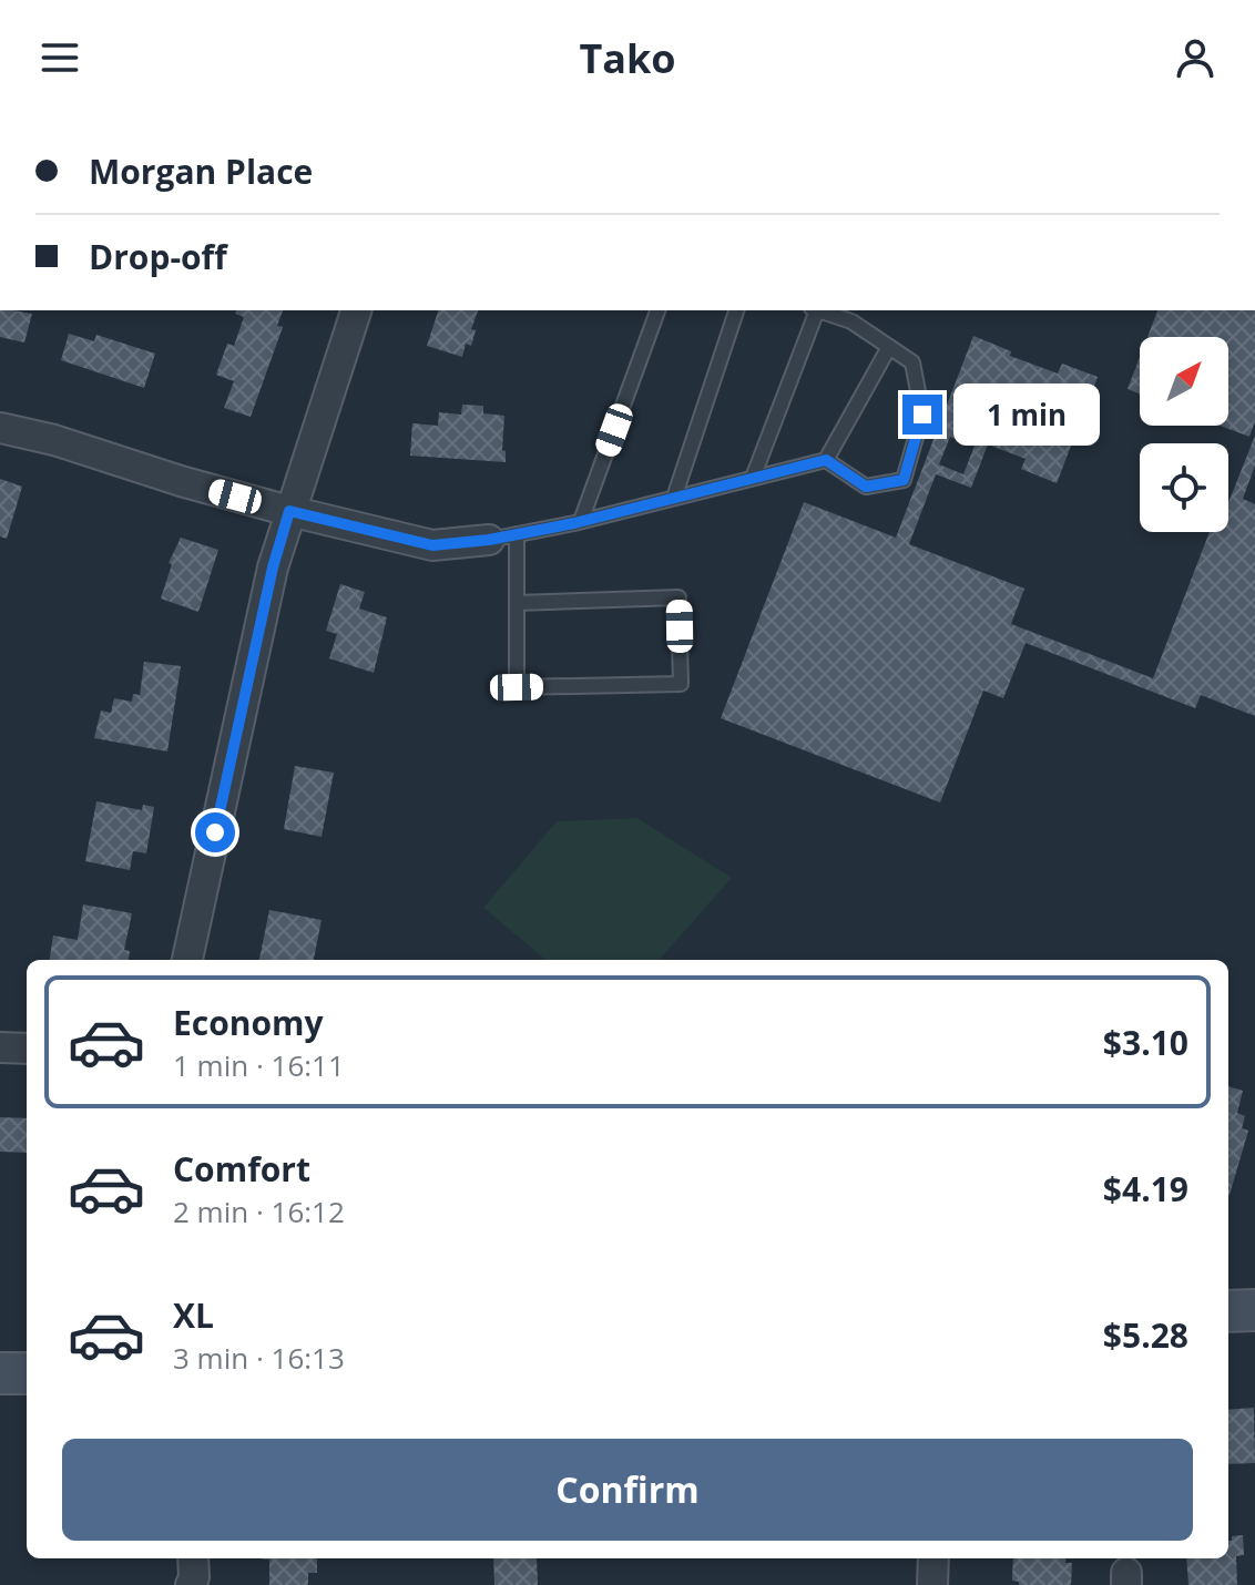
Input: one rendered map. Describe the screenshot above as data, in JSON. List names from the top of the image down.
{
  "north": "top right",
  "page": {
    "header": "Tako",
    "banner": ["Morgan Place", "Drop-off"],
    "bubble": "1 min",
    "list": [
      {
        "name": "Economy",
        "note": "1 min · 16:11",
        "value": "$3.10"
      },
      {
        "name": "Comfort",
        "note": "2 min · 16:12",
        "value": "$4.19"
      },
      {
        "name": "XL",
        "note": "3 min · 16:13",
        "value": "$5.28"
      }
    ],
    "buttons": "Confirm"
  }
}
